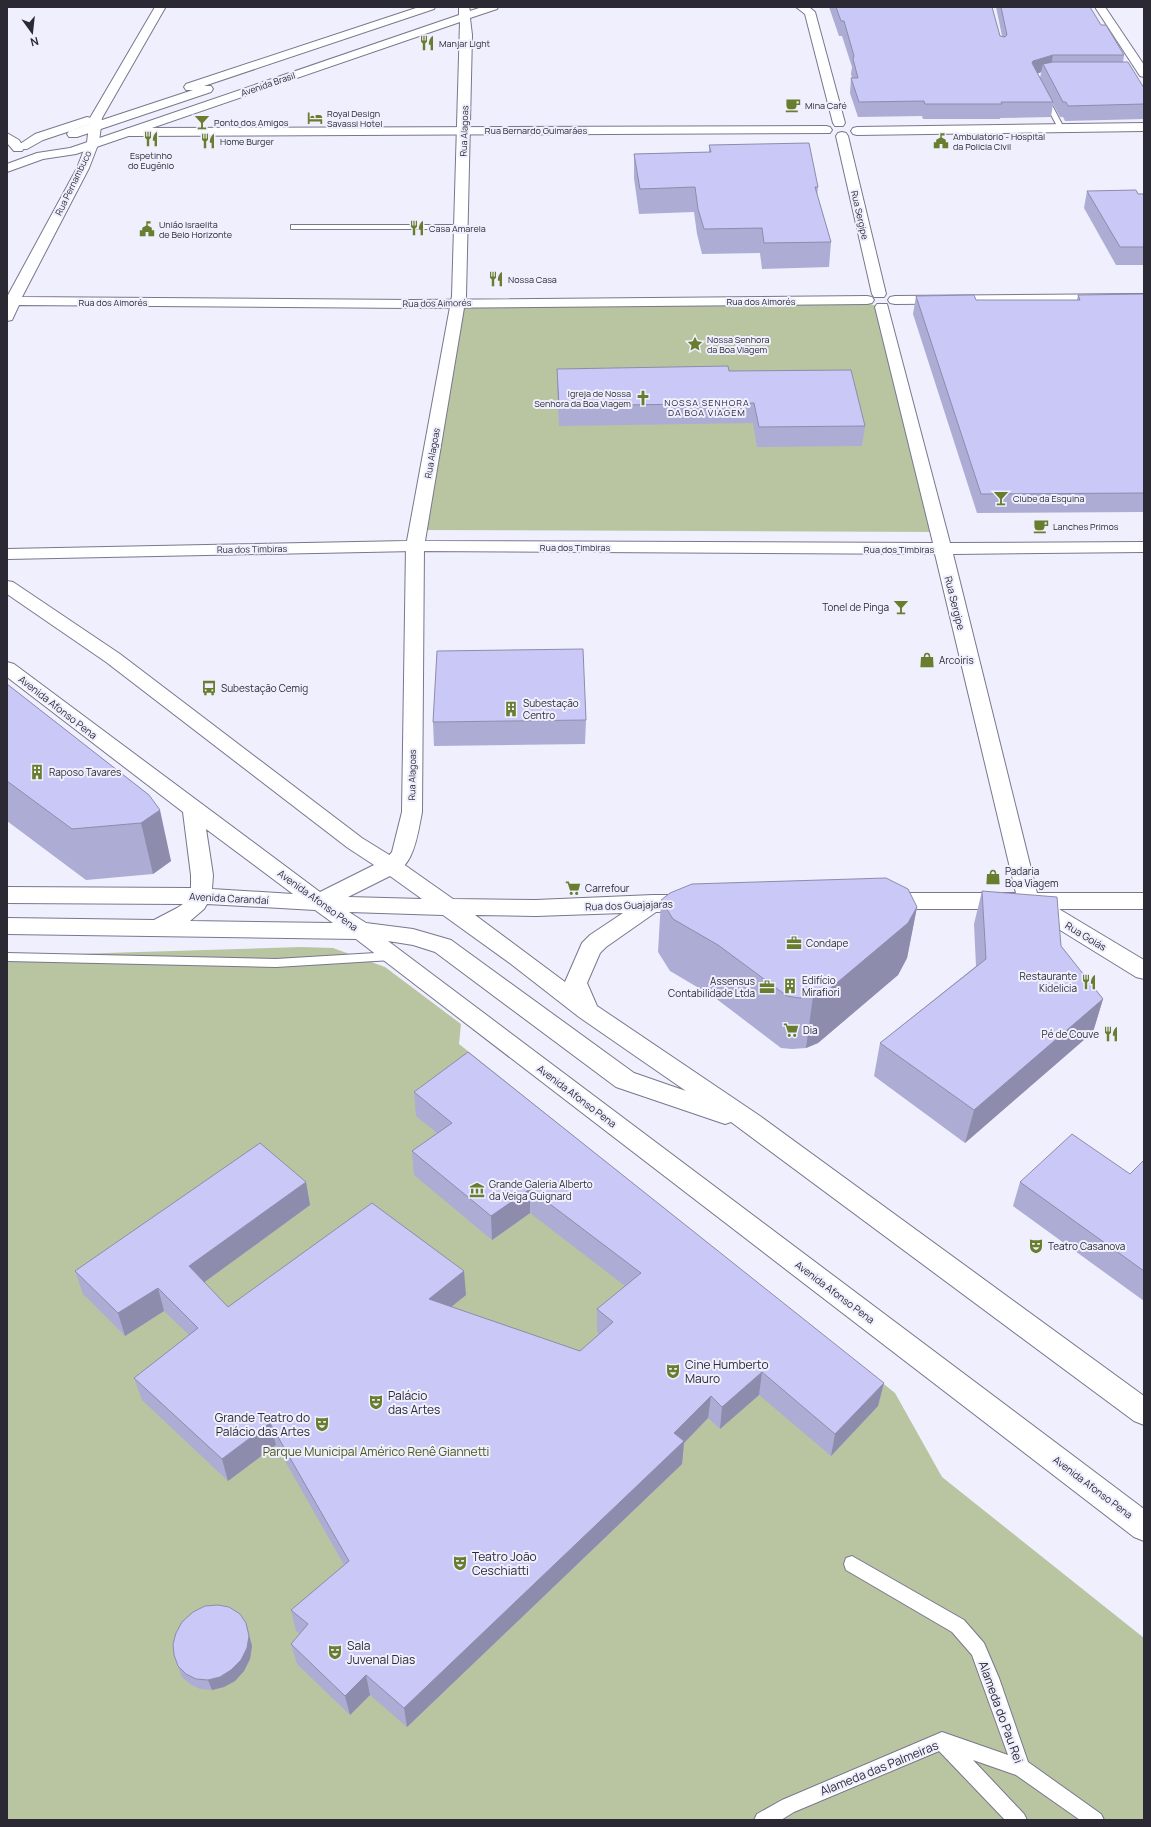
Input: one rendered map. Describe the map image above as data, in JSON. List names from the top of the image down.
{
  "streets": {
    "street": [
      "Avenida Brasil",
      "Rua Bernardo Guimarães",
      "Rua Alagoas",
      "Rua Pernambuco",
      "Rua Sergipe",
      "Rua dos Aimorés",
      "Rua dos Timbiras",
      "Avenida Afonso Pena",
      "Avenida Carandaí",
      "Rua dos Guajajaras",
      "Rua Goiás"
    ],
    "lane": ["Alameda do Pau Rei", "Alameda das Palmeiras"]
  },
  "crossings": [
    ["Avenida Brasil", "Rua Bernardo Guimarães"],
    ["Avenida Brasil", "Rua Alagoas"],
    ["Avenida Brasil", "Rua Pernambuco"],
    ["Rua Bernardo Guimarães", "Rua Alagoas"],
    ["Rua Bernardo Guimarães", "Rua Sergipe"],
    ["Rua Alagoas", "Rua dos Aimorés"],
    ["Rua Alagoas", "Rua dos Timbiras"],
    ["Rua Pernambuco", "Rua dos Aimorés"],
    ["Rua Sergipe", "Rua dos Aimorés"],
    ["Rua Sergipe", "Rua dos Timbiras"],
    ["Rua Sergipe", "Rua Goiás"],
    ["Avenida Afonso Pena", "Avenida Carandaí"],
    ["Avenida Carandaí", "Rua dos Guajajaras"],
    ["Alameda do Pau Rei", "Alameda das Palmeiras"]
  ],
  "districts": ["NOSSA SENHORA DA BOA VIAGEM"],
  "parks": ["Parque Municipal Américo Renê Giannetti"],
  "places": {
    "restaurant": [
      "Manjar Light",
      "Espetinho do Eugênio",
      "Home Burger",
      "Casa Amarela",
      "Nossa Casa",
      "Restaurante Kidelicia",
      "Pé de Couve"
    ],
    "cafe": ["Mina Café", "Lanches Primos"],
    "hotel": ["Royal Design Savassi Hotel"],
    "bar": ["Ponto dos Amigos", "Clube da Esquina", "Tonel de Pinga"],
    "public building": ["Ambulatorio - Hospital da Policia Civil", "União Israelita de Belo Horizonte"],
    "place": ["Nossa Senhora da Boa Viagem"],
    "church": ["Igreja de Nossa Senhora da Boa Viagem"],
    "shop": ["Arcoiris", "Padaria Boa Viagem"],
    "bus stop": ["Subestação Cemig"],
    "building": ["Subestação Centro", "Raposo Tavares", "Edifício Mirafiori"],
    "supermarket": ["Carrefour", "Dia"],
    "office": ["Condape", "Assensus Contabilidade Ltda"],
    "museum": ["Grande Galeria Alberto da Veiga Guignard"],
    "theatre": [
      "Teatro Casanova",
      "Cine Humberto Mauro",
      "Palácio das Artes",
      "Grande Teatro do Palácio das Artes",
      "Teatro João Ceschiatti",
      "Sala Juvenal Dias"
    ]
  },
  "north": "bottom"
}
